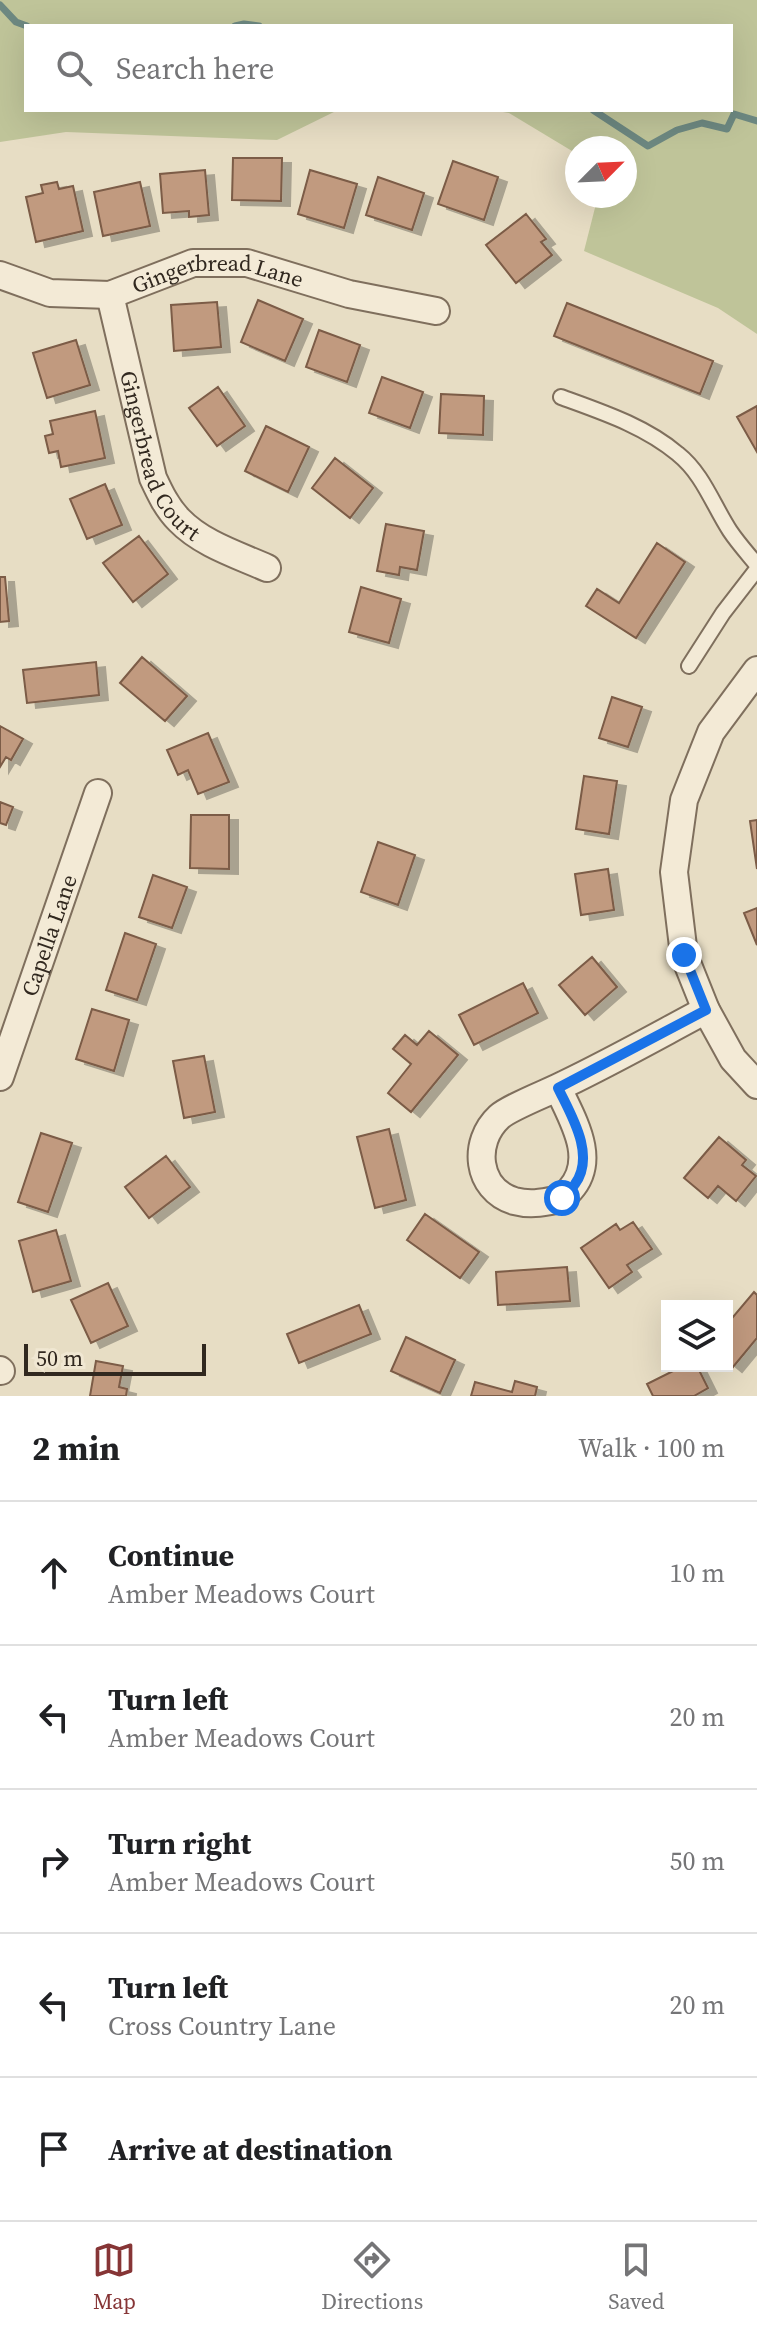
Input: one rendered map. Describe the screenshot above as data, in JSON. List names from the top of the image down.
{
  "streets": {
    "street": ["Gingerbread Lane", "Gingerbread Court", "Capella Lane"]
  },
  "crossings": [
    ["Gingerbread Lane", "Gingerbread Court"]
  ],
  "scale_bar": "50 m",
  "north": "top right",
  "page": {
    "search": "Search here",
    "scale": "50 m",
    "heading": ["2 min", "Walk · 100 m"],
    "list": [
      ["Continue", "Amber Meadows Court", "10 m"],
      ["Turn left", "Amber Meadows Court", "20 m"],
      ["Turn right", "Amber Meadows Court", "50 m"],
      ["Turn left", "Cross Country Lane", "20 m"],
      "Arrive at destination"
    ],
    "nav": ["Map", "Directions", "Saved"]
  }
}
